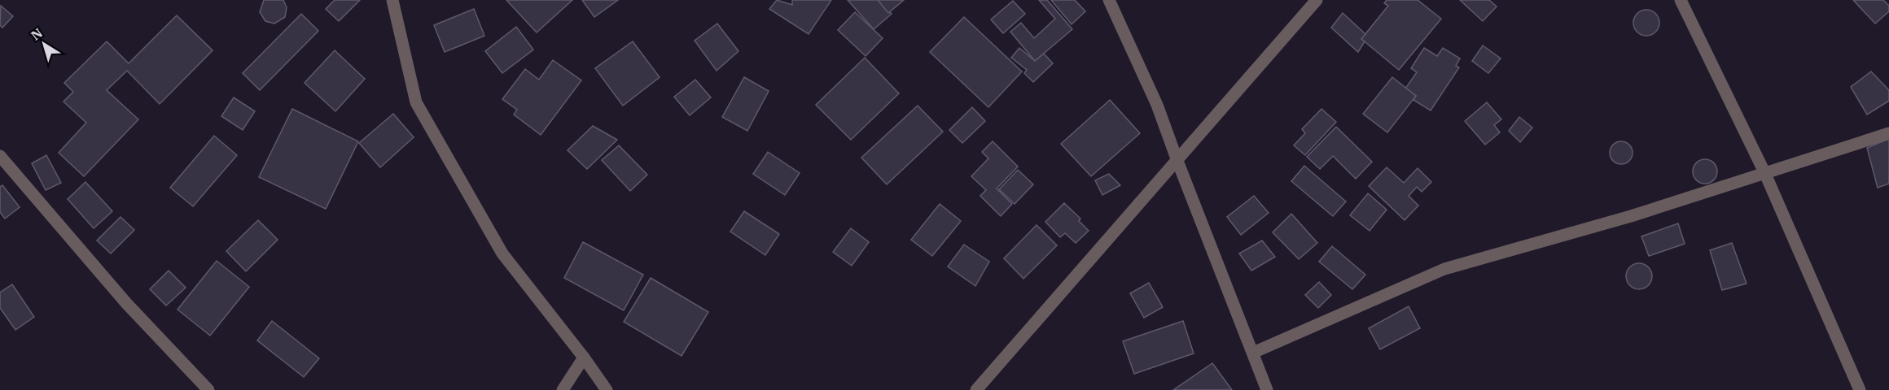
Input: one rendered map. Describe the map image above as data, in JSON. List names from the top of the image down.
{
  "north": "top left"
}
